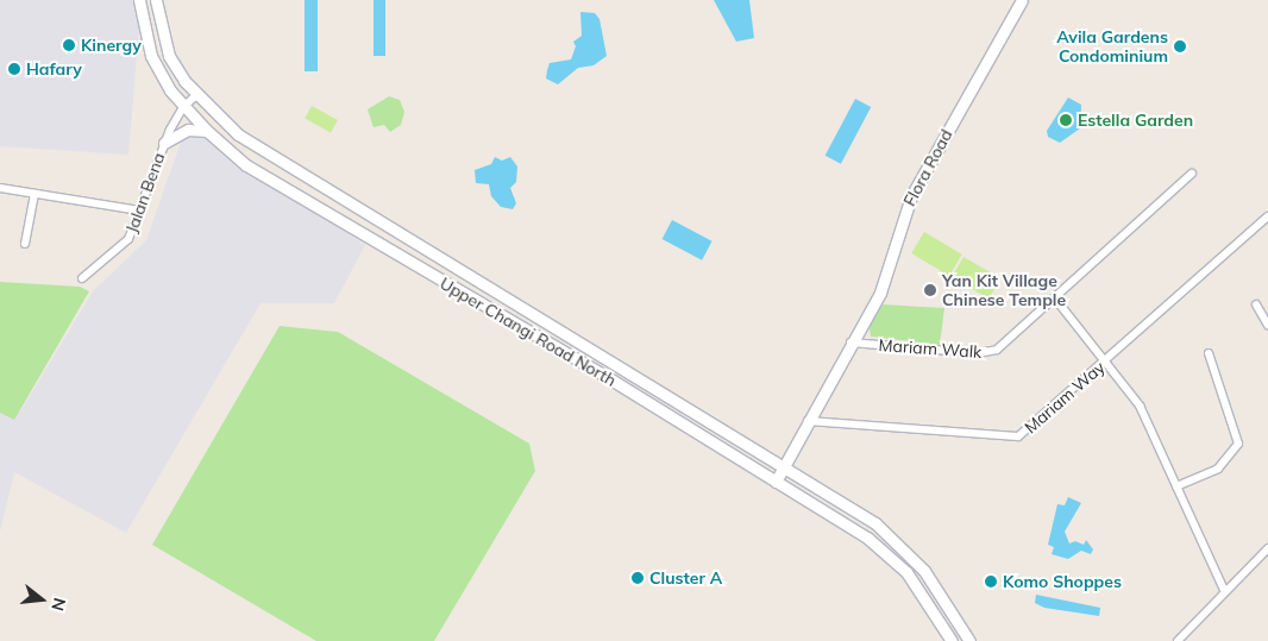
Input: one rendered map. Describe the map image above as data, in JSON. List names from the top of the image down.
{
  "streets": {
    "street": [
      "Flora Road",
      "Jalan Bena",
      "Upper Changi Road North",
      "Mariam Walk",
      "Mariam Way"
    ]
  },
  "crossings": [
    ["Flora Road", "Mariam Walk"],
    ["Jalan Bena", "Upper Changi Road North"]
  ],
  "places": [
    "Kinergy",
    "Avila Gardens Condominium",
    "Hafary",
    "Estella Garden",
    "Yan Kit Village Chinese Temple",
    "Cluster A",
    "Komo Shoppes"
  ],
  "north": "right"
}
